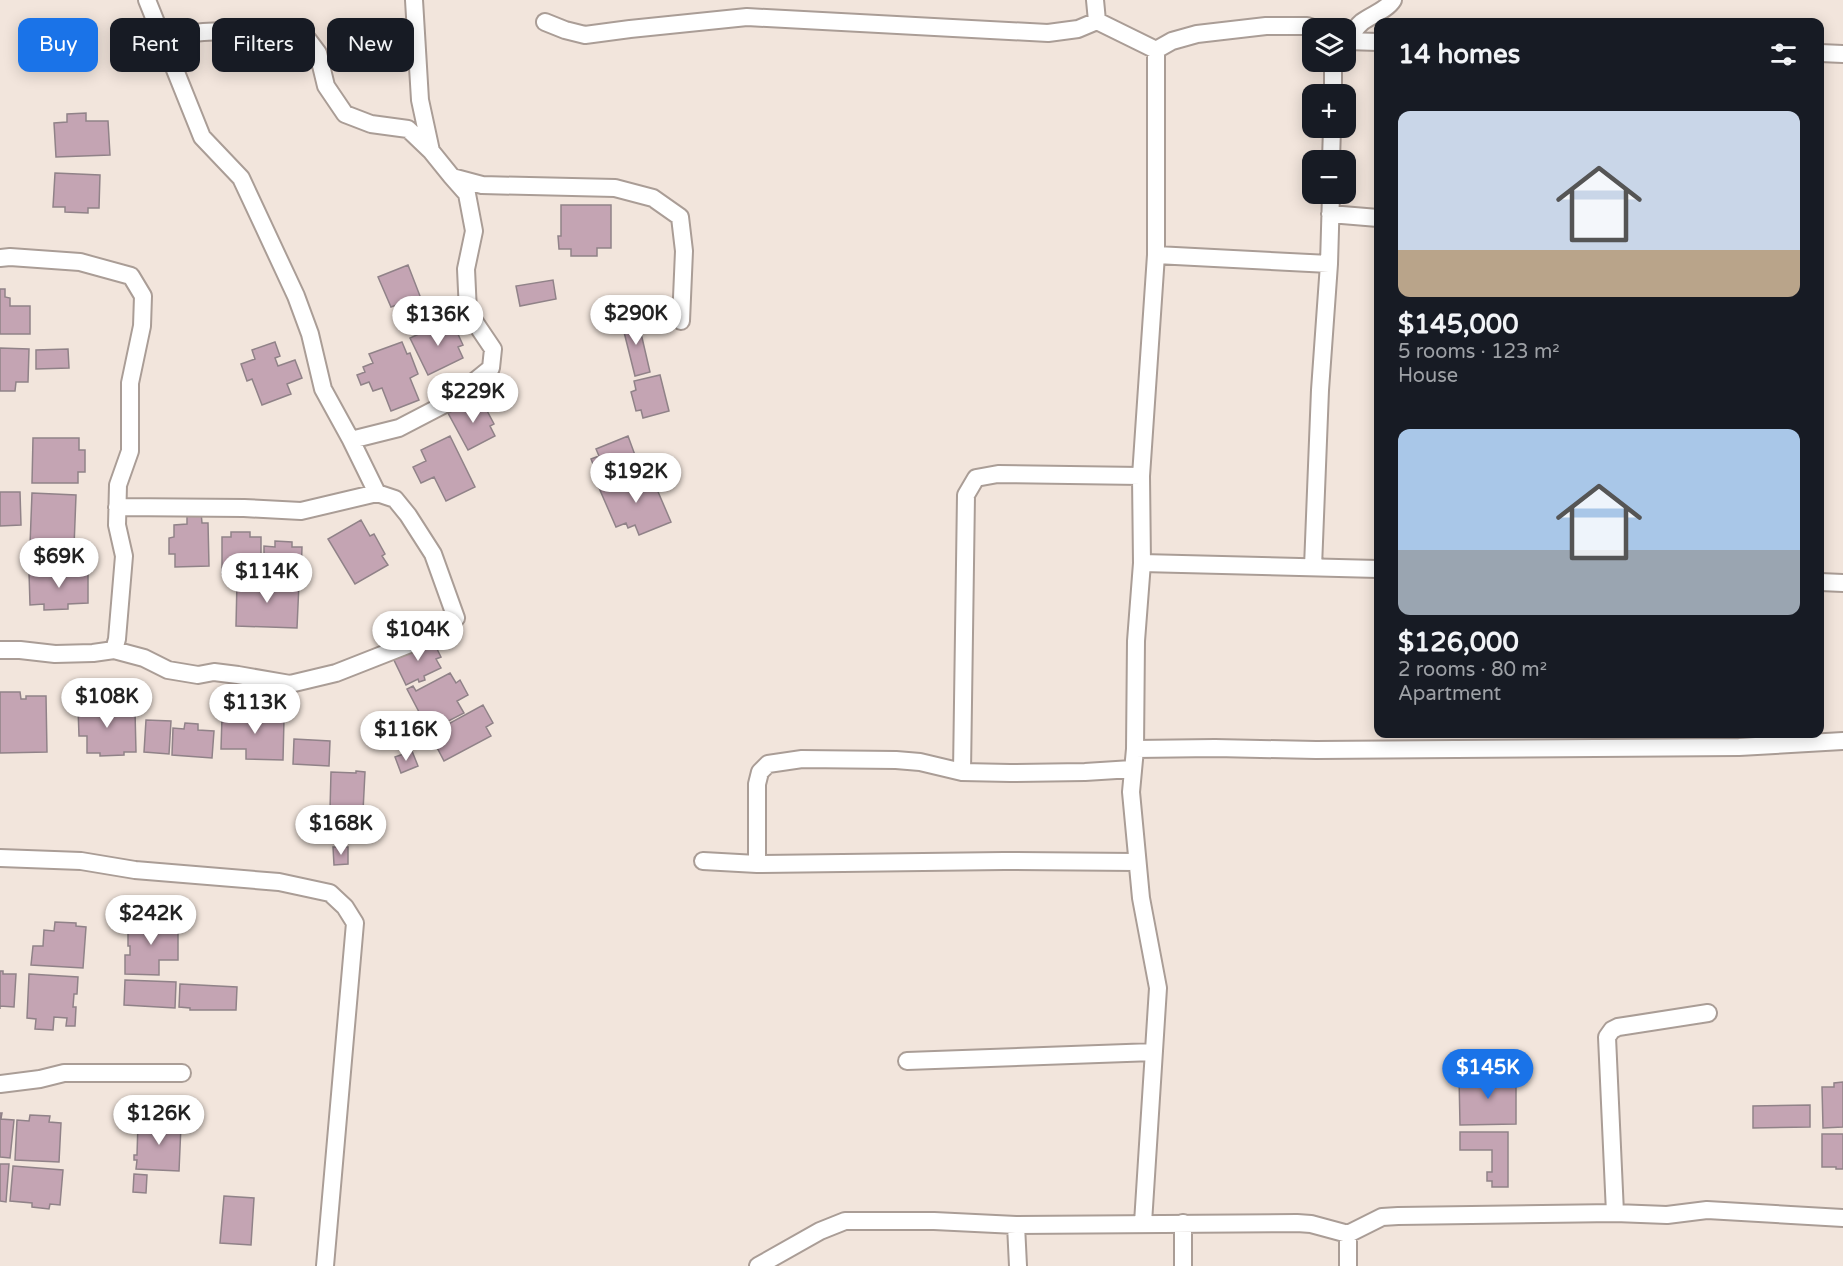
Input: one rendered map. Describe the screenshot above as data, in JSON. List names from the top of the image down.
{
  "page": {
    "map_buttons": ["+", "−"],
    "chip": [
      "Buy",
      "Rent",
      "Filters",
      "New"
    ],
    "heading": "14 homes",
    "list": [
      {
        "name": "$145,000",
        "note": "5 rooms · 123 m² · House"
      },
      {
        "name": "$126,000",
        "note": "2 rooms · 80 m² · Apartment"
      }
    ],
    "price": [
      "$290K",
      "$136K",
      "$229K",
      "$192K",
      "$69K",
      "$114K",
      "$104K",
      "$108K",
      "$113K",
      "$116K",
      "$168K",
      "$242K",
      "$145K",
      "$126K"
    ]
  }
}
